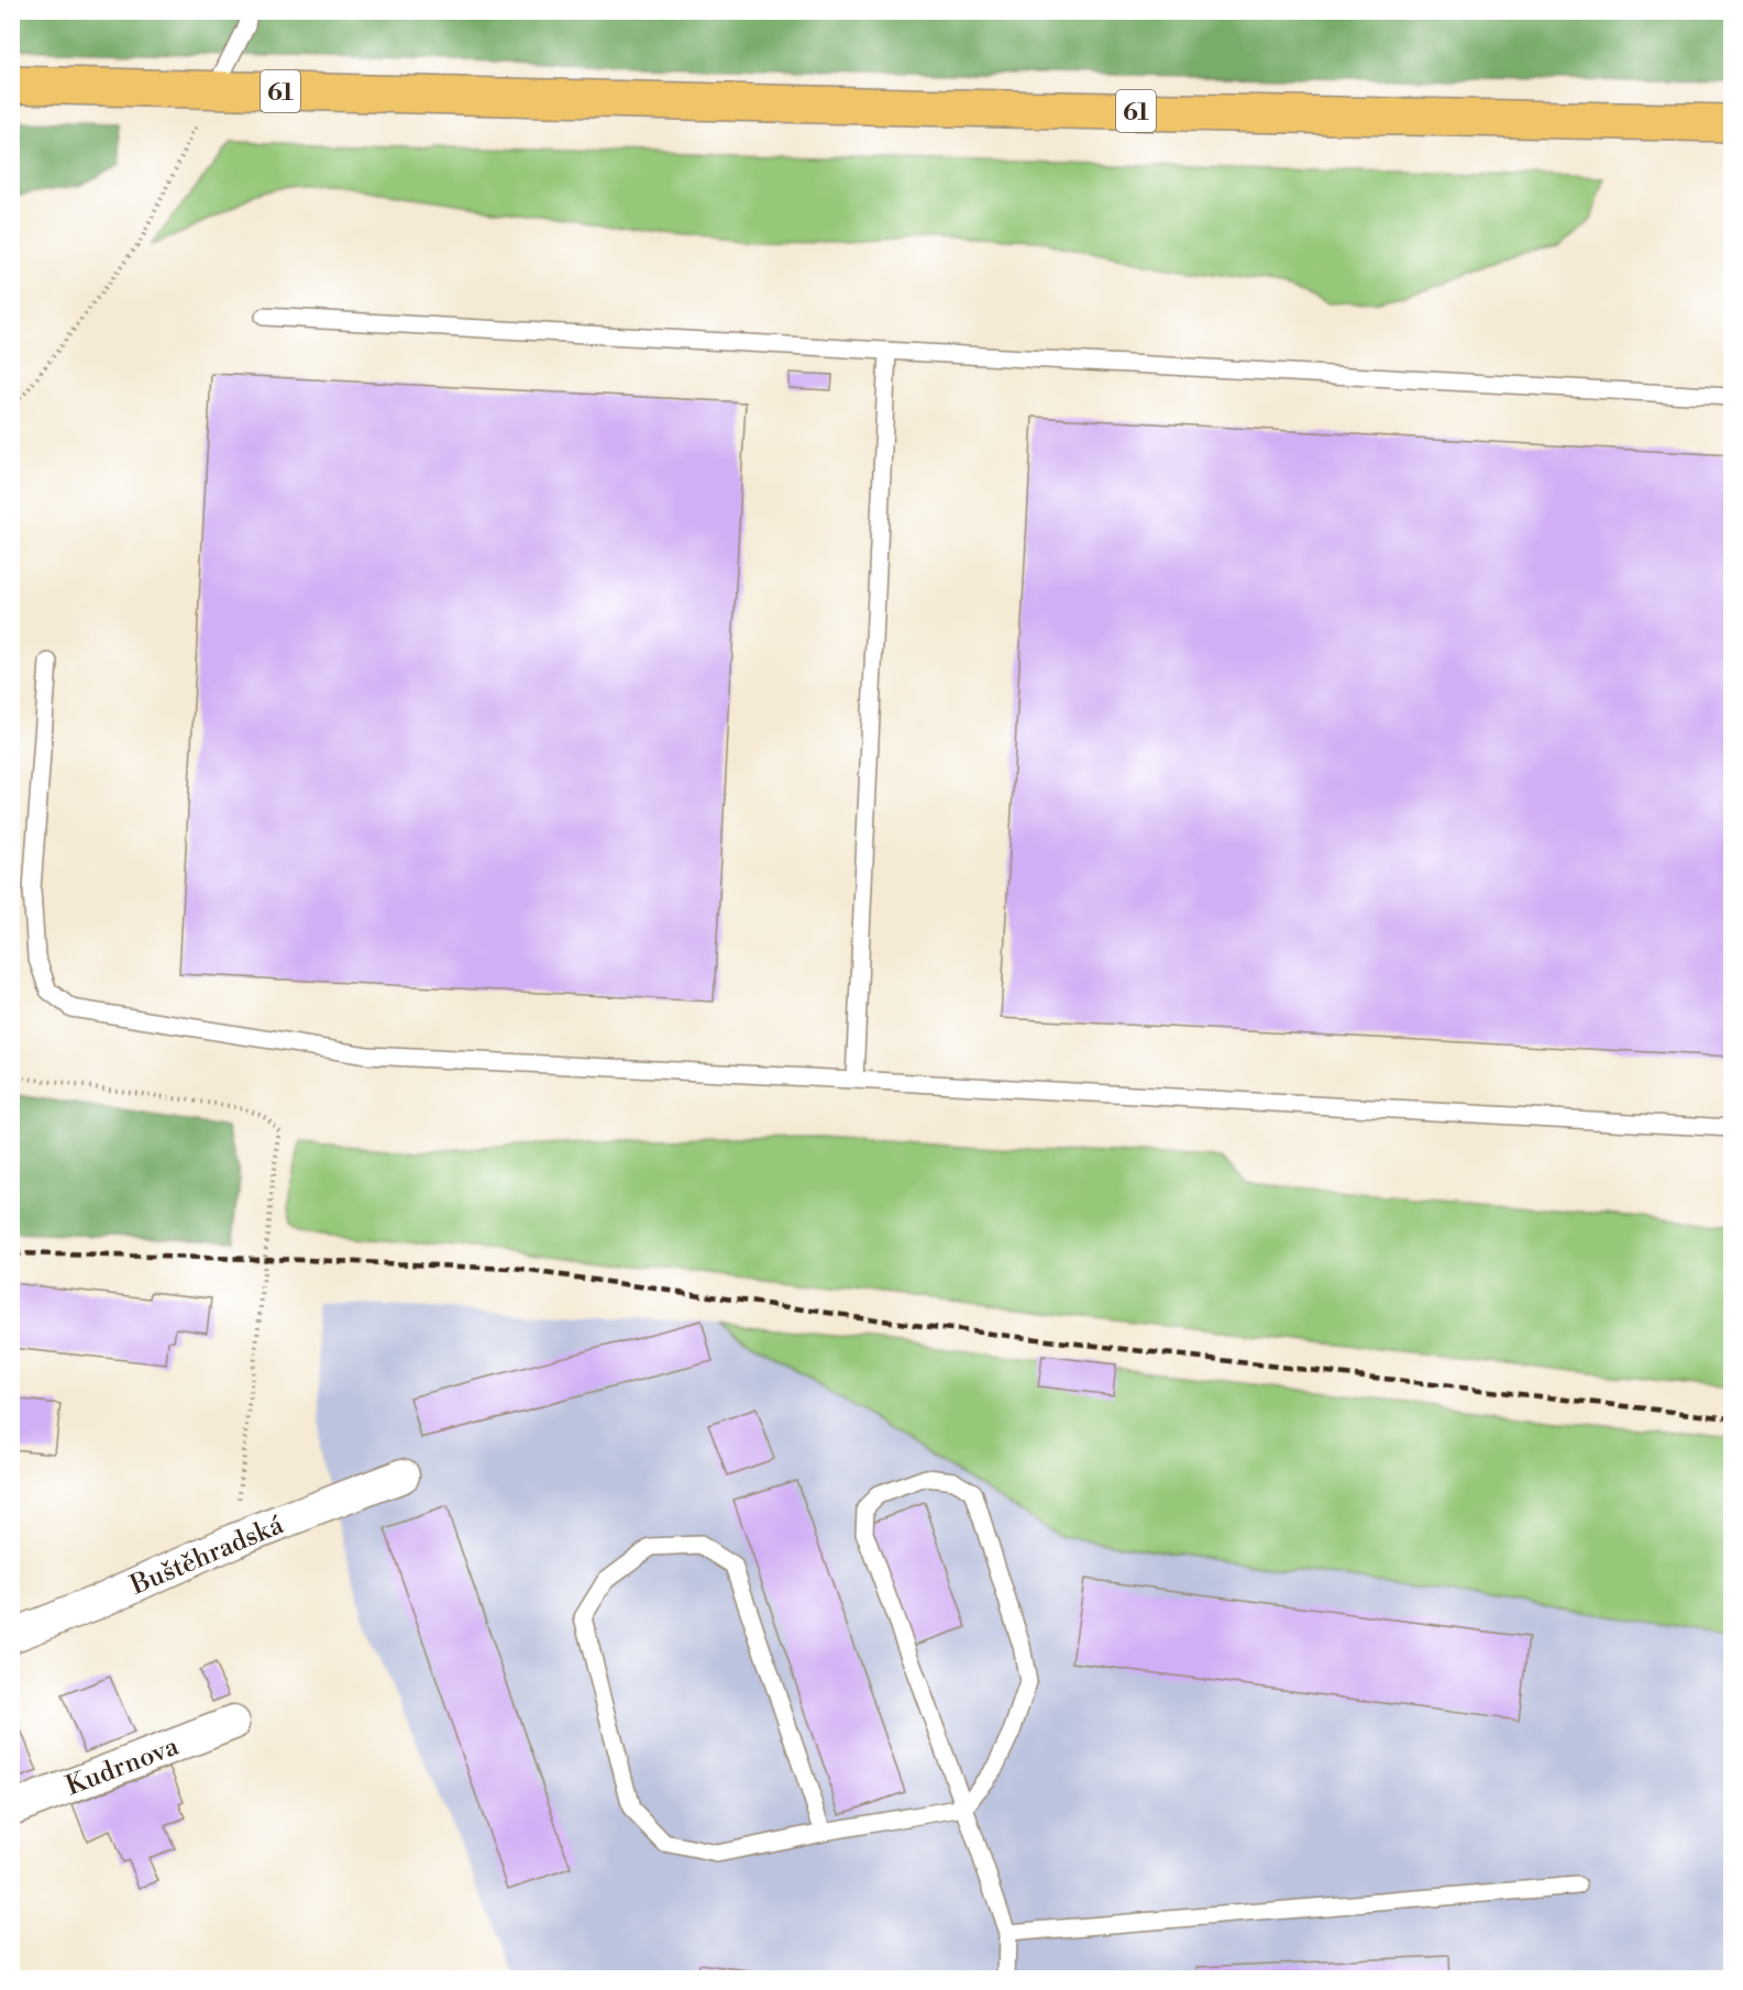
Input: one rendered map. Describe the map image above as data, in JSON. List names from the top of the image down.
{
  "streets": {
    "main road": ["61"],
    "street": ["Buštěhradská", "Kudrnova"]
  }
}
